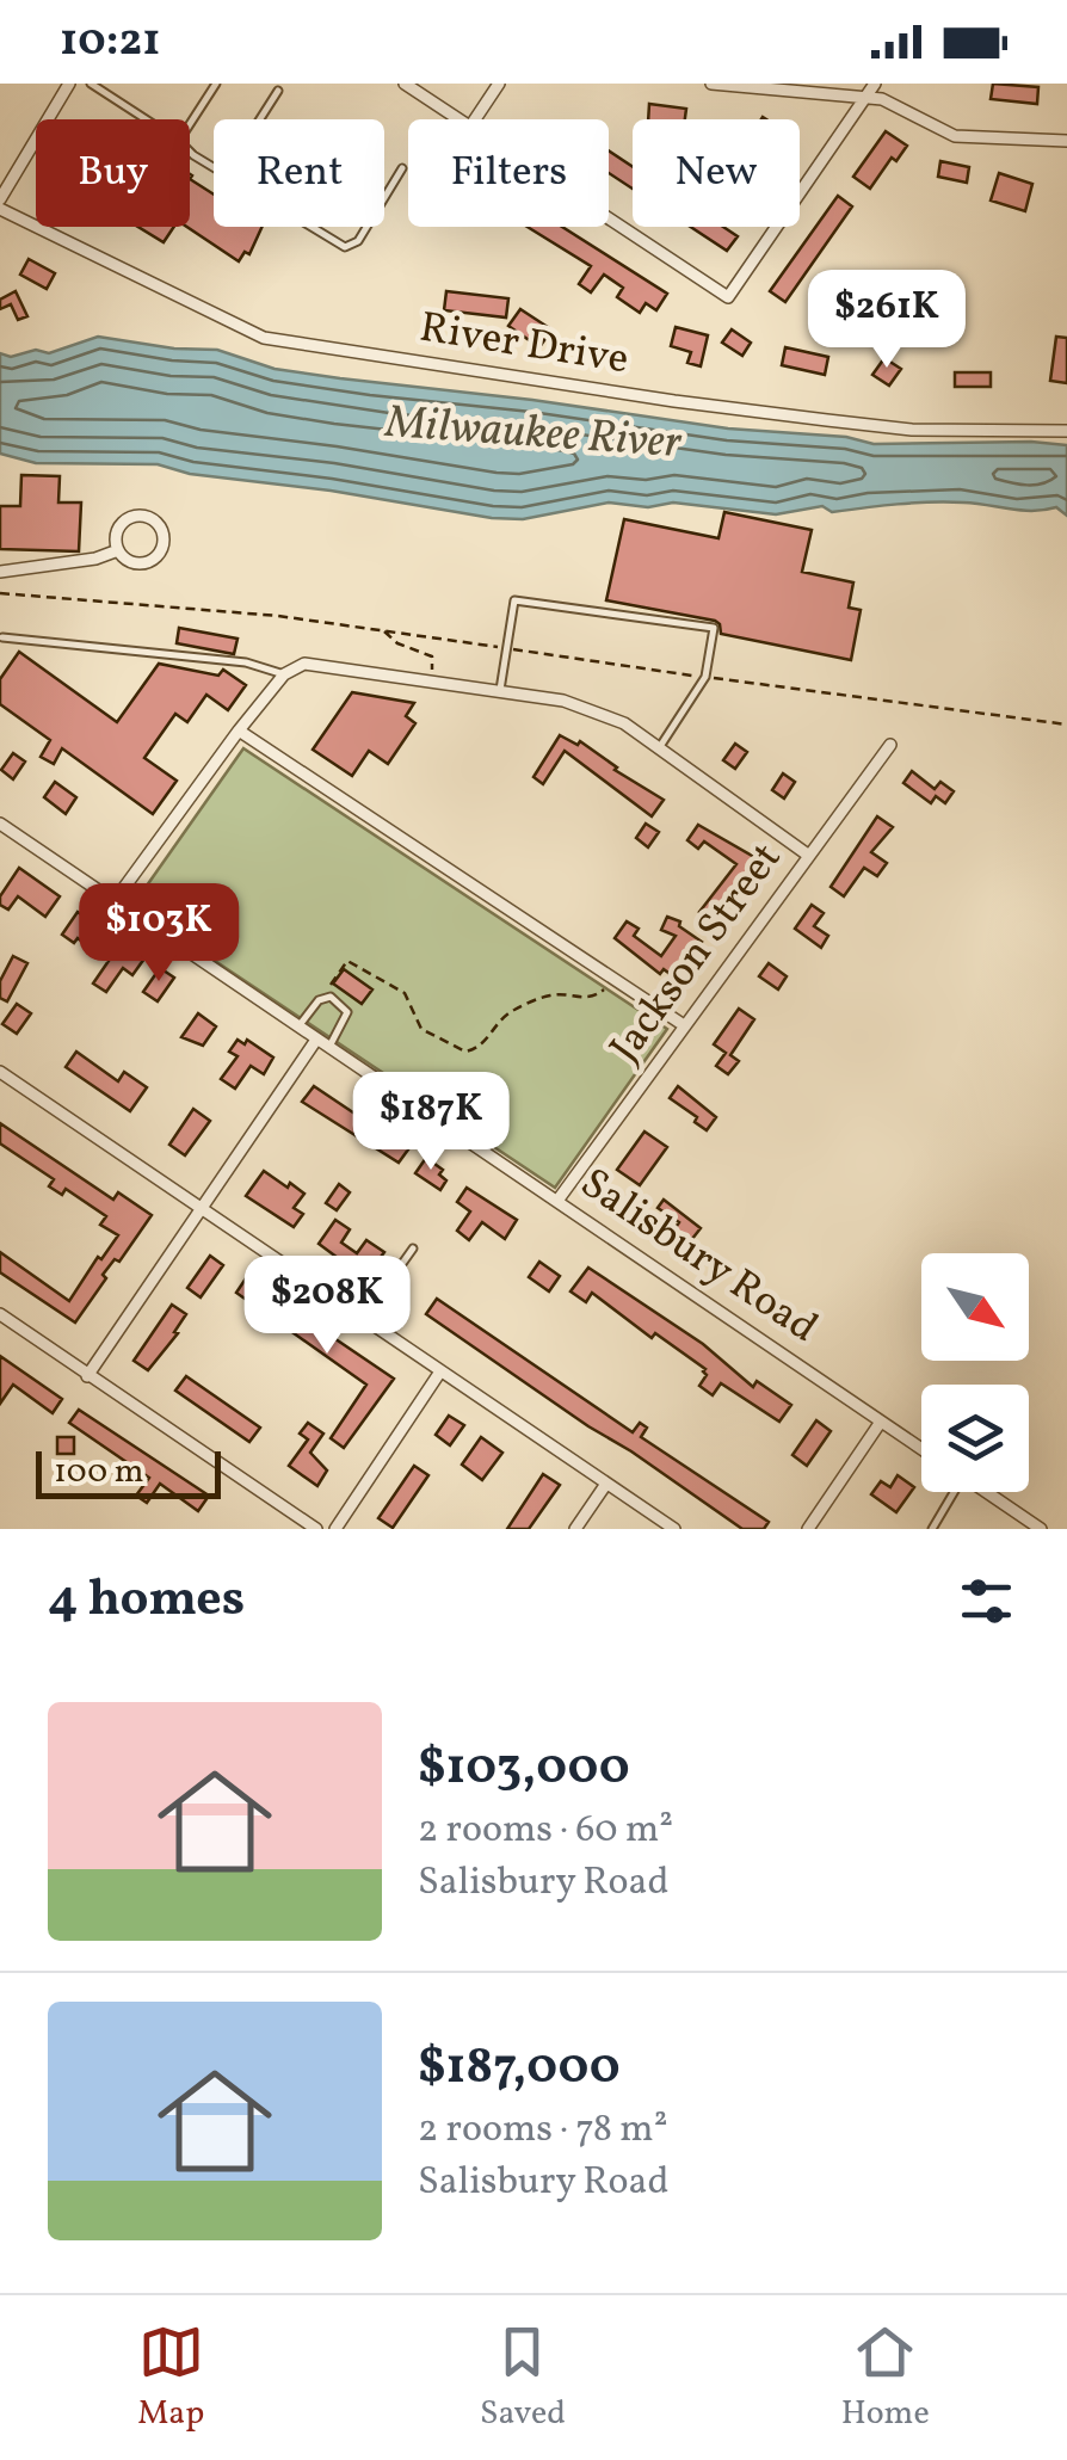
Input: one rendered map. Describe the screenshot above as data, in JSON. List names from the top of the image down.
{
  "streets": {
    "street": ["River Drive", "Jackson Street", "Salisbury Road"]
  },
  "crossings": [
    ["Jackson Street", "Salisbury Road"]
  ],
  "water": ["Milwaukee River"],
  "scale_bar": "100 m",
  "north": "bottom right",
  "page": {
    "status": "10:21",
    "chip": [
      "Buy",
      "Rent",
      "Filters",
      "New"
    ],
    "price": [
      "$261K",
      "$103K",
      "$187K",
      "$208K"
    ],
    "scale": "100 m",
    "heading": "4 homes",
    "list": [
      {
        "name": "$103,000",
        "note": "2 rooms · 60 m² · Salisbury Road"
      },
      {
        "name": "$187,000",
        "note": "2 rooms · 78 m² · Salisbury Road"
      }
    ],
    "tabs": ["Map", "Saved", "Home"]
  }
}
